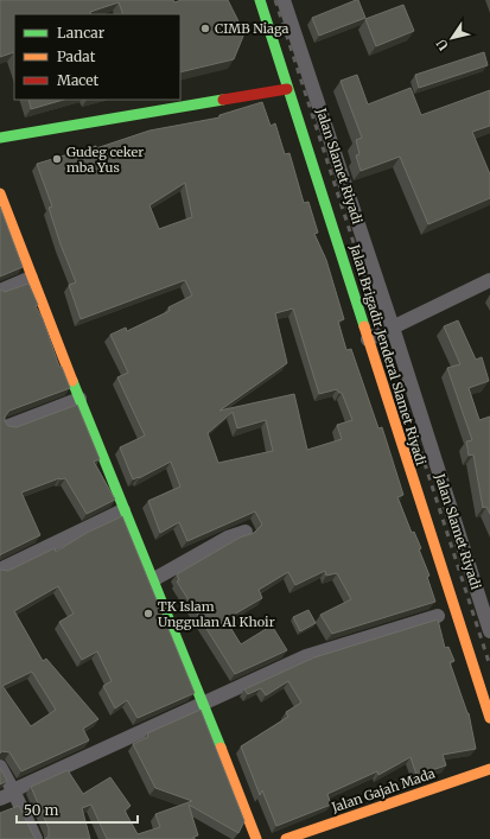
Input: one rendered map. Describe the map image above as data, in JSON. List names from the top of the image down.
{
  "streets": {
    "main road": ["Jalan Brigadir Jenderal Slamet Riyadi", "Jalan Gajah Mada"],
    "street": ["Jalan Slamet Riyadi"]
  },
  "places": ["CIMB Niaga", "Gudeg ceker mba Yus", "TK Islam Unggulan Al Khoir"],
  "legend": ["Lancar", "Padat", "Macet"],
  "scale_bar": "50 m",
  "north": "bottom left"
}
